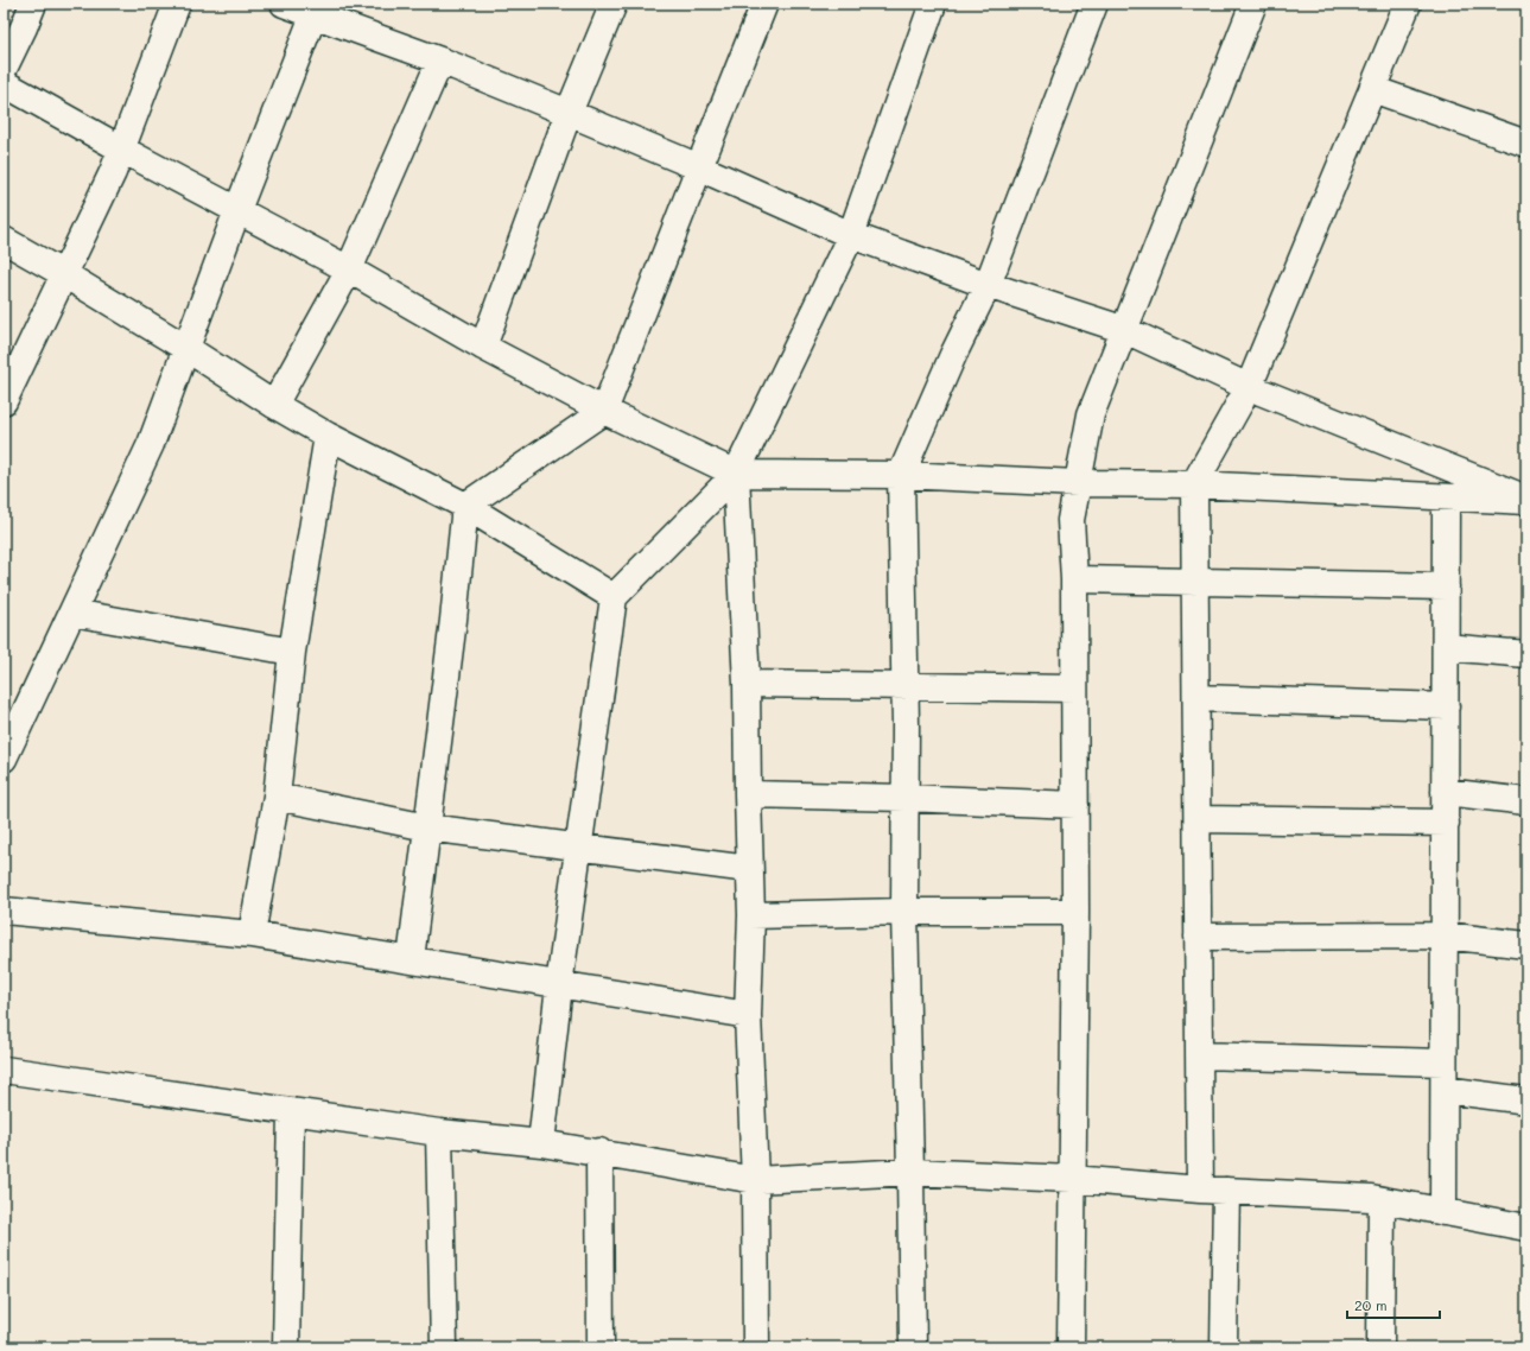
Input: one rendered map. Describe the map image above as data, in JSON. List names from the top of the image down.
{
  "scale_bar": "20 m"
}
